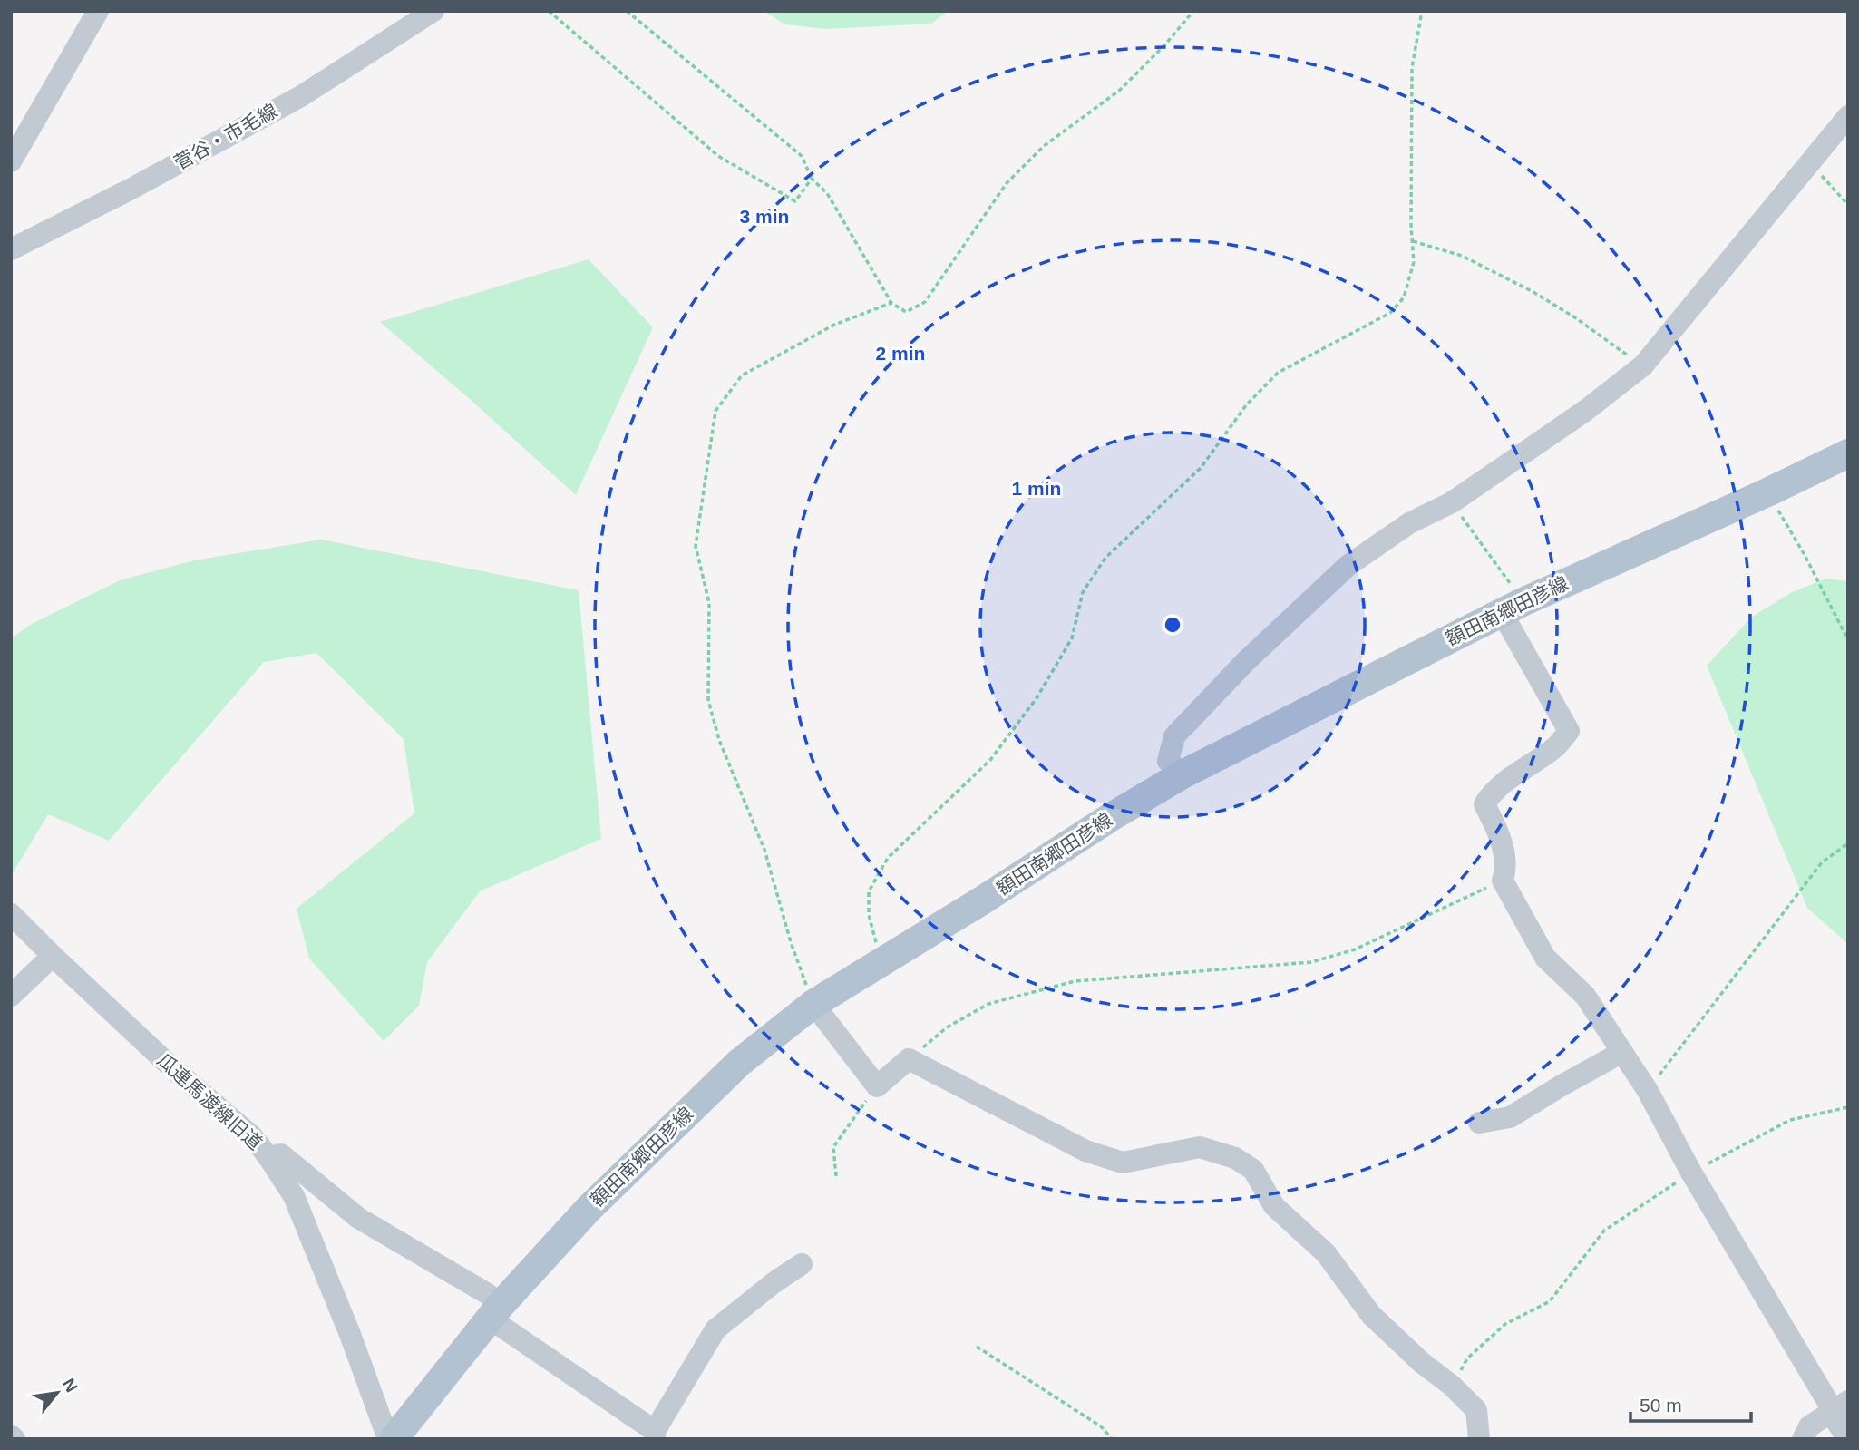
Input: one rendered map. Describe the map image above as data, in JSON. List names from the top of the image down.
{
  "streets": {
    "main road": ["額田南郷田彦線"],
    "street": ["菅谷・市毛線", "瓜連馬渡線旧道"]
  },
  "scale_bar": "50 m",
  "north": "top right",
  "rings": ["3 min", "2 min", "1 min"]
}
